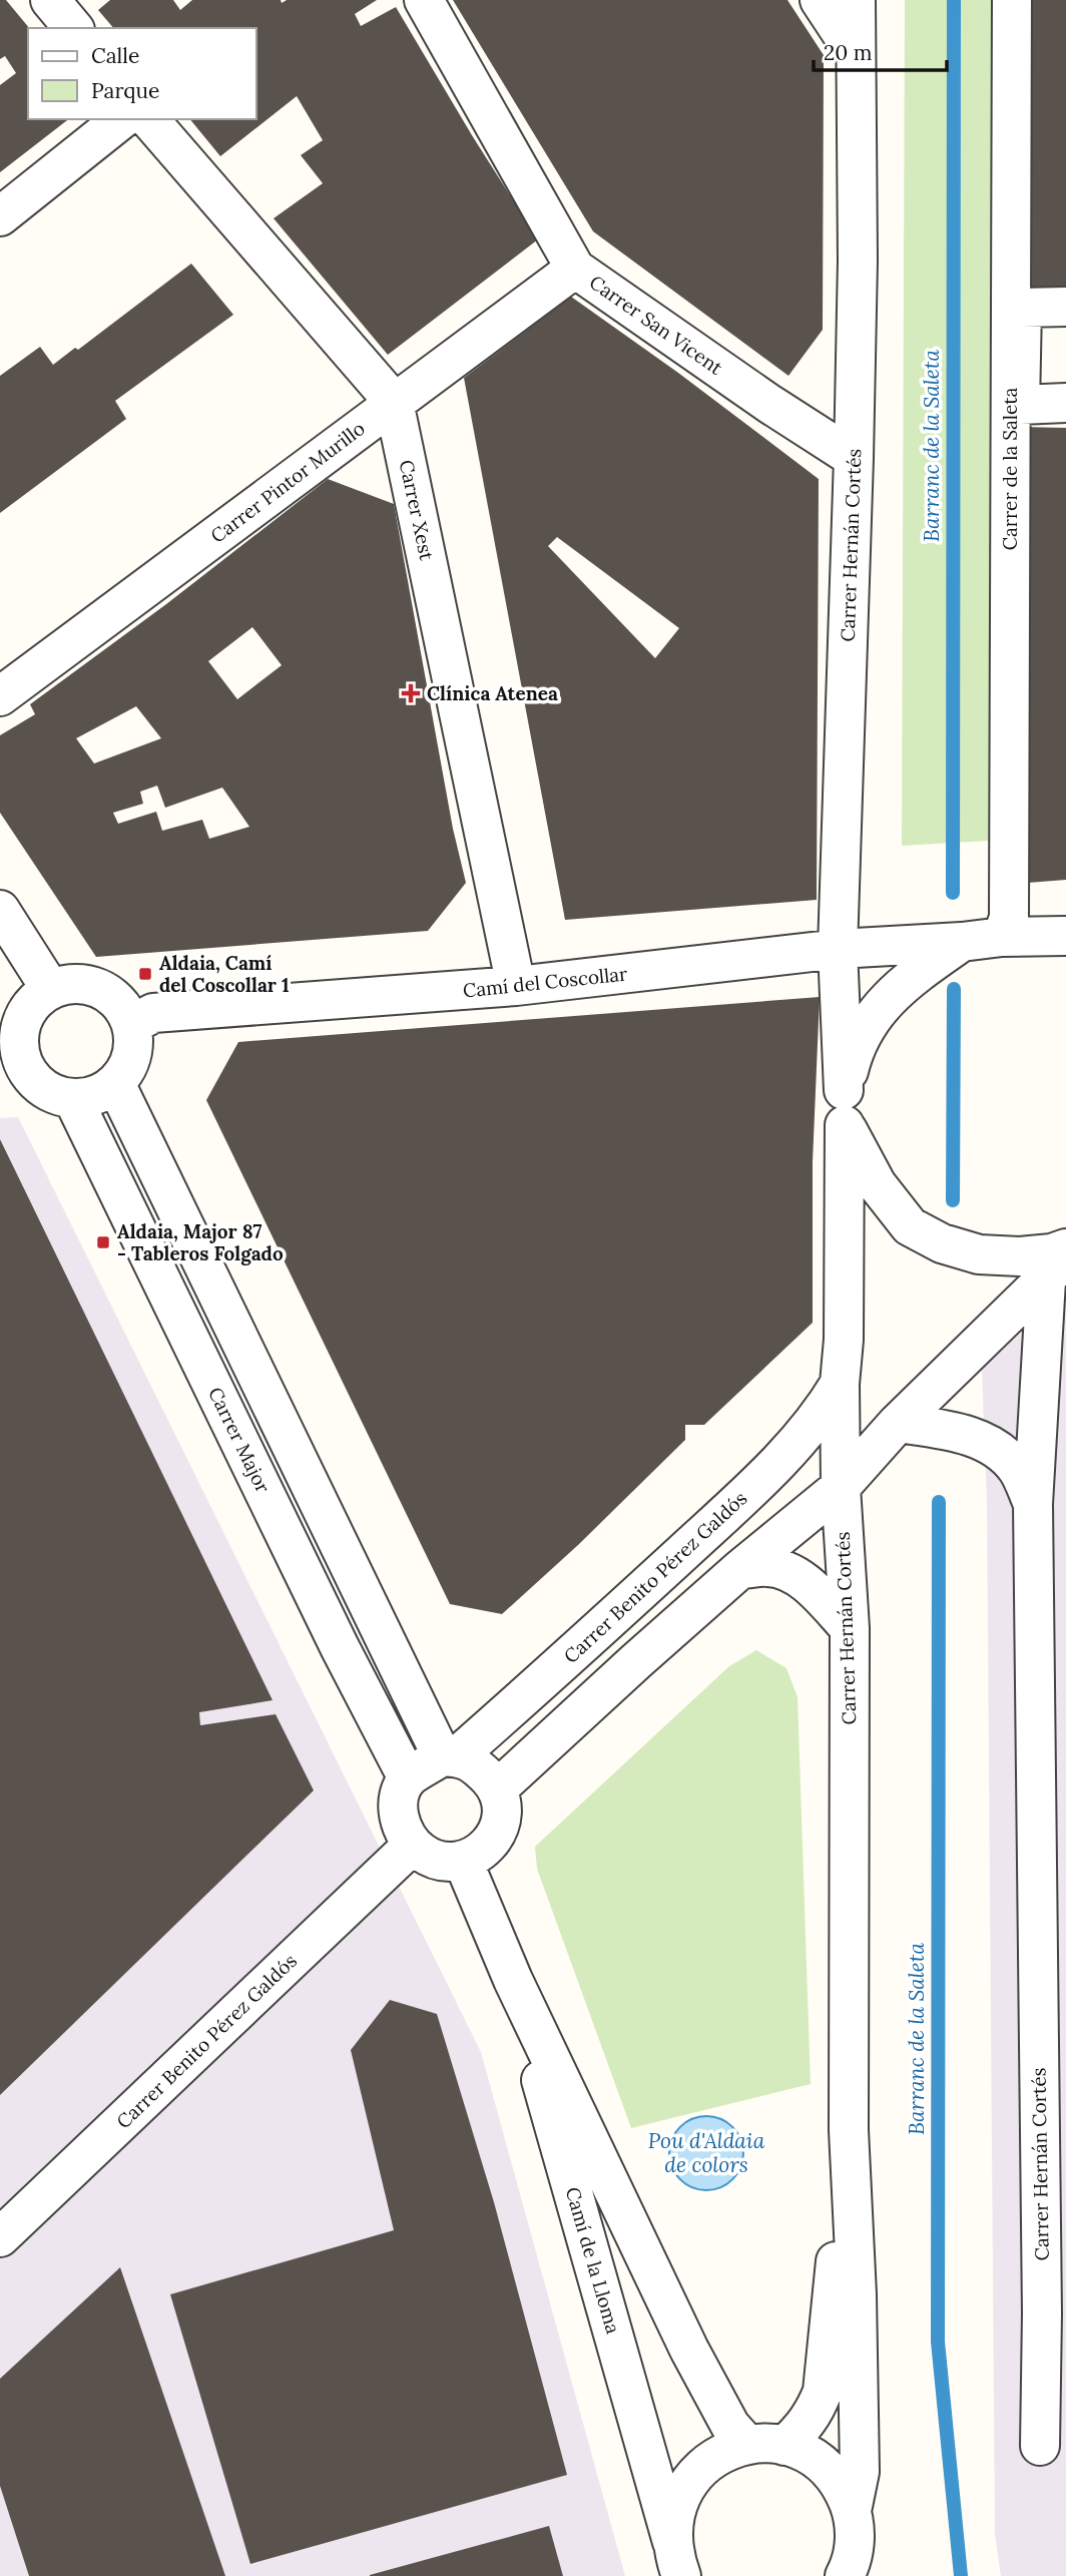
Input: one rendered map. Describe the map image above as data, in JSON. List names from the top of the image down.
{
  "streets": {
    "street": [
      "Carrer San Vicent",
      "Carrer de la Saleta",
      "Carrer Pintor Murillo",
      "Carrer Xest",
      "Carrer Hernán Cortés",
      "Camí del Coscollar",
      "Carrer Major",
      "Carrer Benito Pérez Galdós",
      "Camí de la Lloma"
    ]
  },
  "crossings": [
    ["Carrer San Vicent", "Carrer Pintor Murillo"],
    ["Carrer San Vicent", "Carrer Hernán Cortés"],
    ["Carrer de la Saleta", "Camí del Coscollar"],
    ["Carrer Pintor Murillo", "Carrer Xest"],
    ["Carrer Xest", "Camí del Coscollar"],
    ["Carrer Hernán Cortés", "Camí del Coscollar"],
    ["Carrer Hernán Cortés", "Carrer Benito Pérez Galdós"],
    ["Carrer Hernán Cortés", "Camí de la Lloma"],
    ["Camí del Coscollar", "Carrer Major"],
    ["Carrer Major", "Carrer Benito Pérez Galdós"],
    ["Carrer Major", "Camí de la Lloma"],
    ["Carrer Benito Pérez Galdós", "Camí de la Lloma"]
  ],
  "water": ["Barranc de la Saleta", "Pou d'Aldaia de colors"],
  "places": {
    "health": ["Clínica Atenea"],
    "transit": ["Aldaia, Camí del Coscollar 1", "Aldaia, Major 87 - Tableros Folgado"]
  },
  "legend": ["Calle", "Parque"],
  "scale_bar": "20 m"
}
